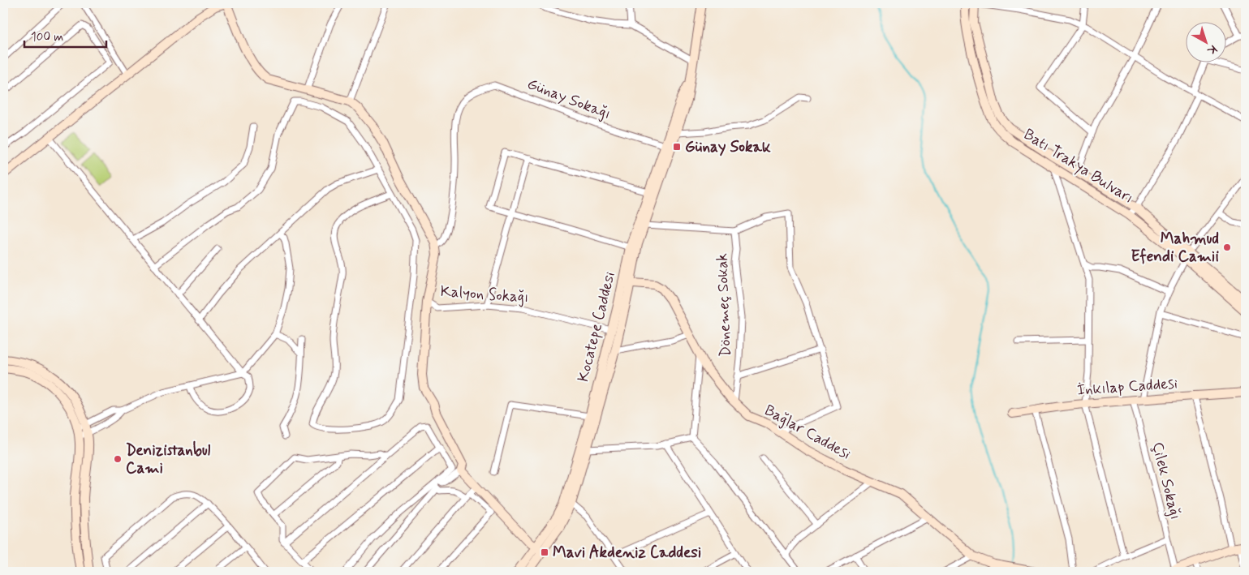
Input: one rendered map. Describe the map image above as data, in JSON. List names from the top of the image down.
{
  "streets": {
    "street": [
      "Günay Sokağı",
      "Batı Trakya Bulvarı",
      "Kalyon Sokağı",
      "Dönemeç Sokak",
      "Kocatepe Caddesi",
      "İnkılap Caddesi",
      "Bağlar Caddesi",
      "Çilek Sokağı"
    ]
  },
  "crossings": [
    ["Günay Sokağı", "Kocatepe Caddesi"],
    ["Kalyon Sokağı", "Kocatepe Caddesi"],
    ["Dönemeç Sokak", "Bağlar Caddesi"],
    ["Kocatepe Caddesi", "Bağlar Caddesi"],
    ["İnkılap Caddesi", "Çilek Sokağı"]
  ],
  "places": {
    "transit": ["Günay Sokak", "Mavi Akdeniz Caddesi"],
    "other": ["Mahmud Efendi Camii", "Denizistanbul Cami"]
  },
  "scale_bar": "100 m",
  "north": "bottom right"
}
